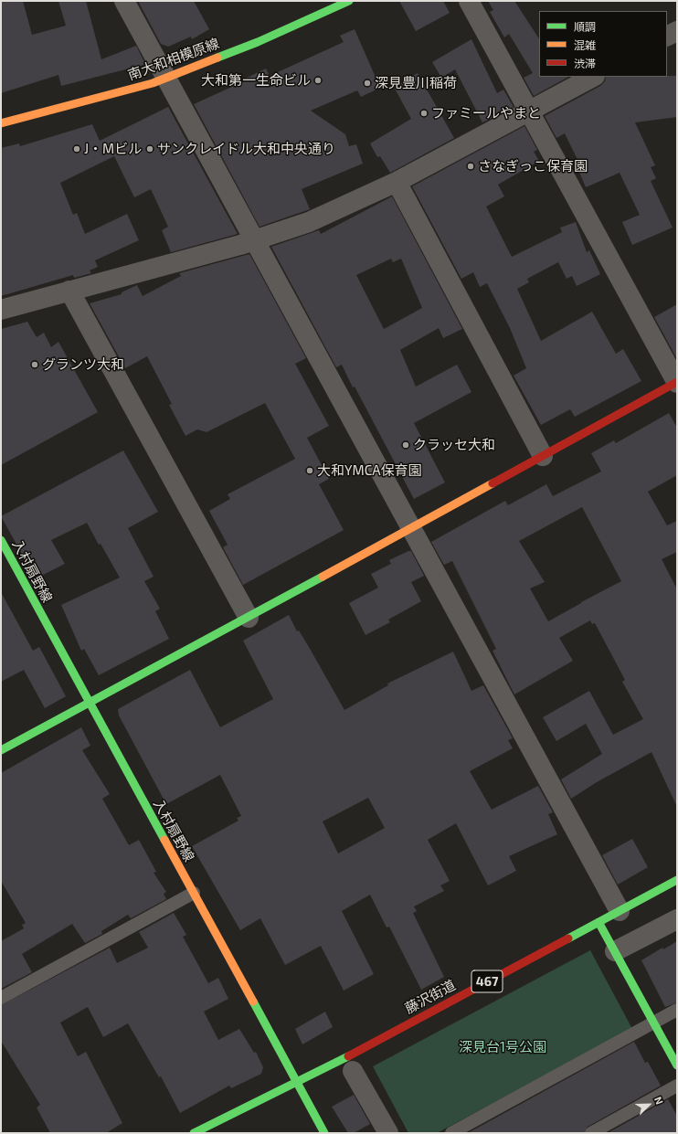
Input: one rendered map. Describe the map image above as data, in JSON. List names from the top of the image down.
{
  "streets": {
    "main road": [
      "南大和相模原線",
      "入村扇野線",
      "467",
      "藤沢街道"
    ]
  },
  "crossings": [
    ["入村扇野線", "藤沢街道"]
  ],
  "parks": ["深見台1号公園"],
  "places": [
    "大和第一生命ビル",
    "深見豊川稲荷",
    "ファミールやまと",
    "J・Mビル",
    "サンクレイドル大和中央通り",
    "さなぎっこ保育園",
    "グランツ大和",
    "クラッセ大和",
    "大和YMCA保育園"
  ],
  "legend": ["順調", "混雑", "渋滞"],
  "north": "top right"
}
